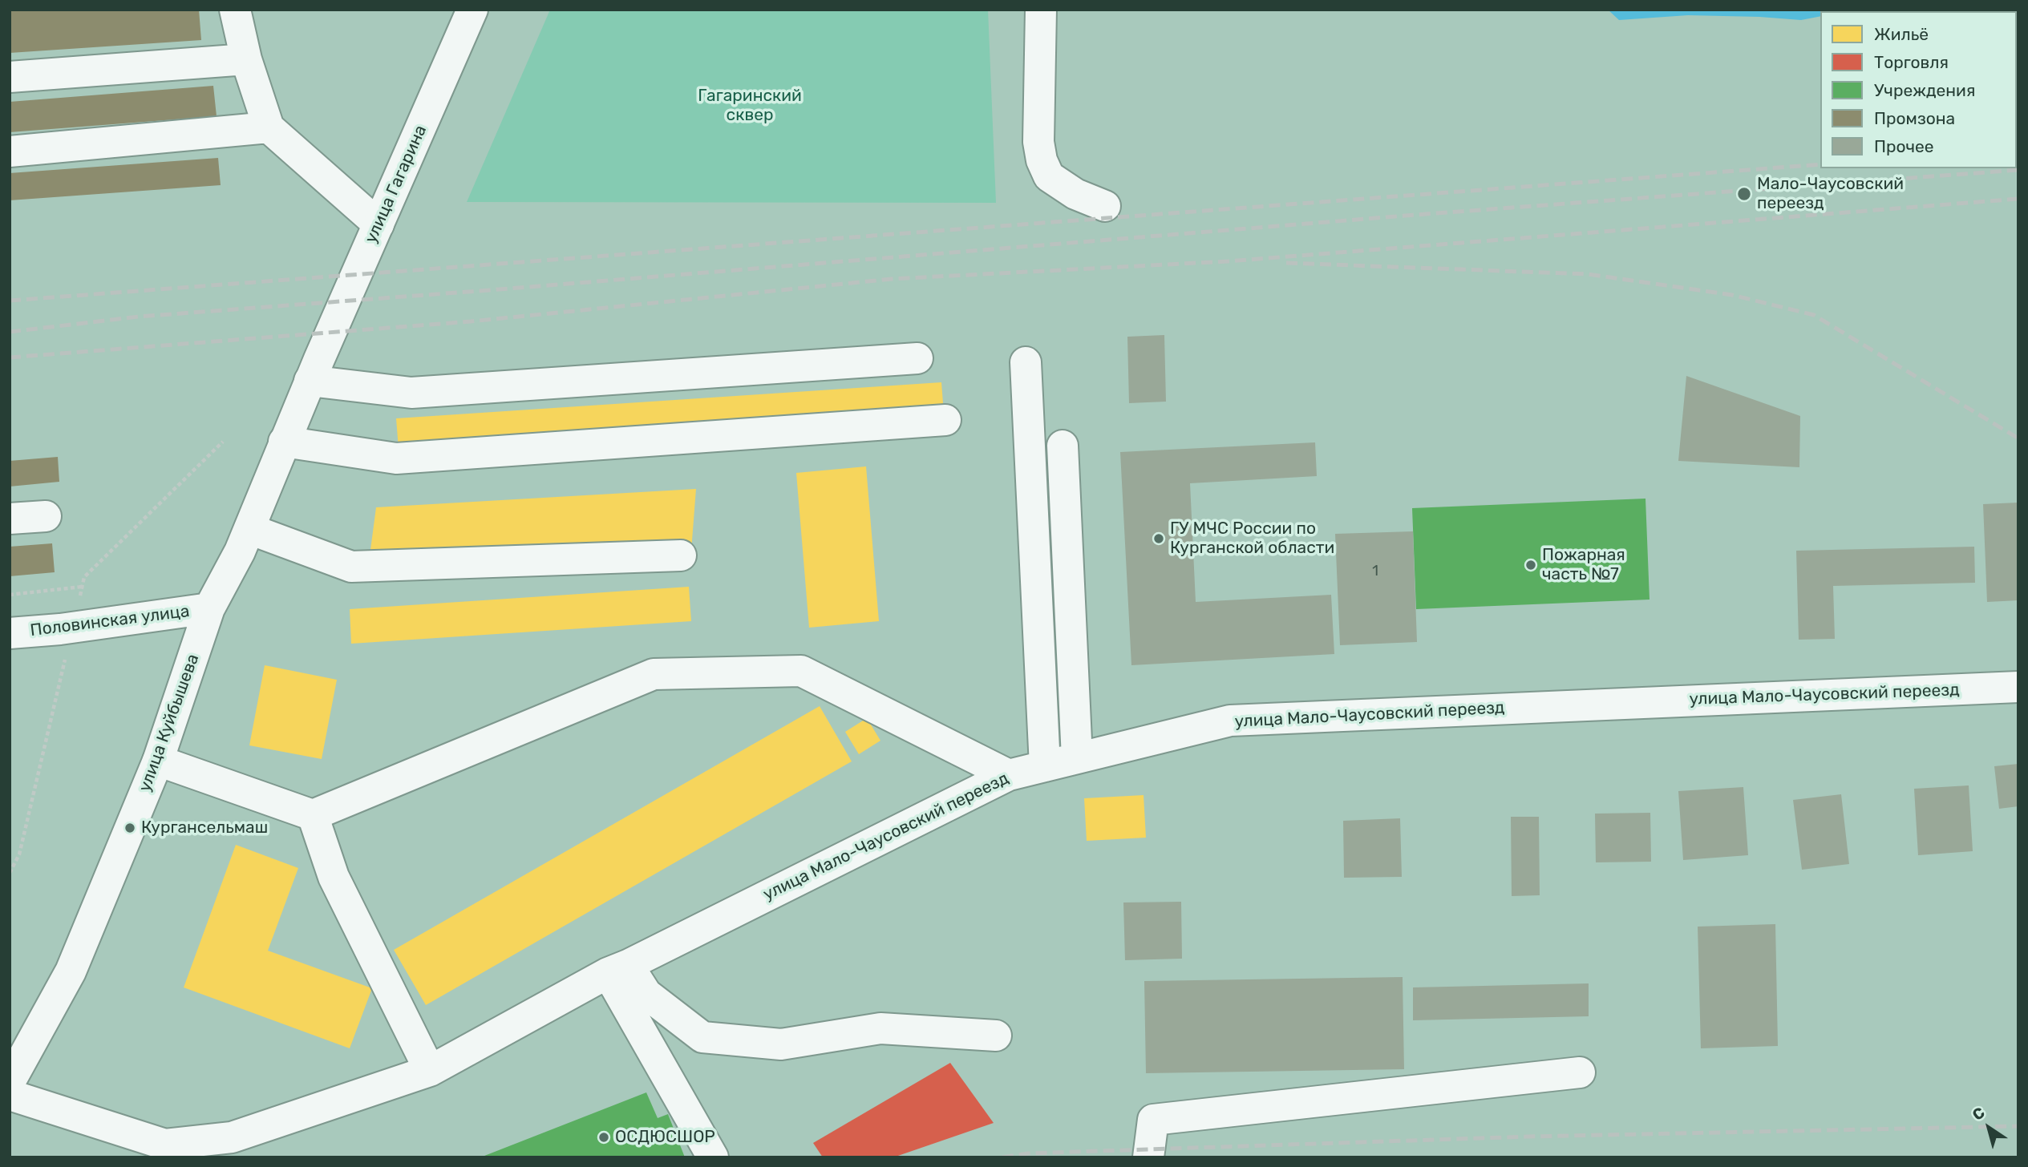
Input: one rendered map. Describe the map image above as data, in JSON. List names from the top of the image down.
{
  "streets": {
    "street": [
      "улица Гагарина",
      "Половинская улица",
      "улица Мало-Чаусовский переезд",
      "улица Куйбышева"
    ]
  },
  "crossings": [
    ["улица Гагарина", "улица Куйбышева"],
    ["Половинская улица", "улица Куйбышева"]
  ],
  "parks": ["Гагаринский сквер"],
  "places": [
    "Мало-Чаусовский переезд",
    "ГУ МЧС России по Курганской области",
    "Пожарная часть №7",
    "Кургансельмаш",
    "ОСДЮСШОР"
  ],
  "house_numbers": ["1"],
  "legend": [
    "Жильё",
    "Торговля",
    "Учреждения",
    "Промзона",
    "Прочее"
  ],
  "north": "top left"
}
